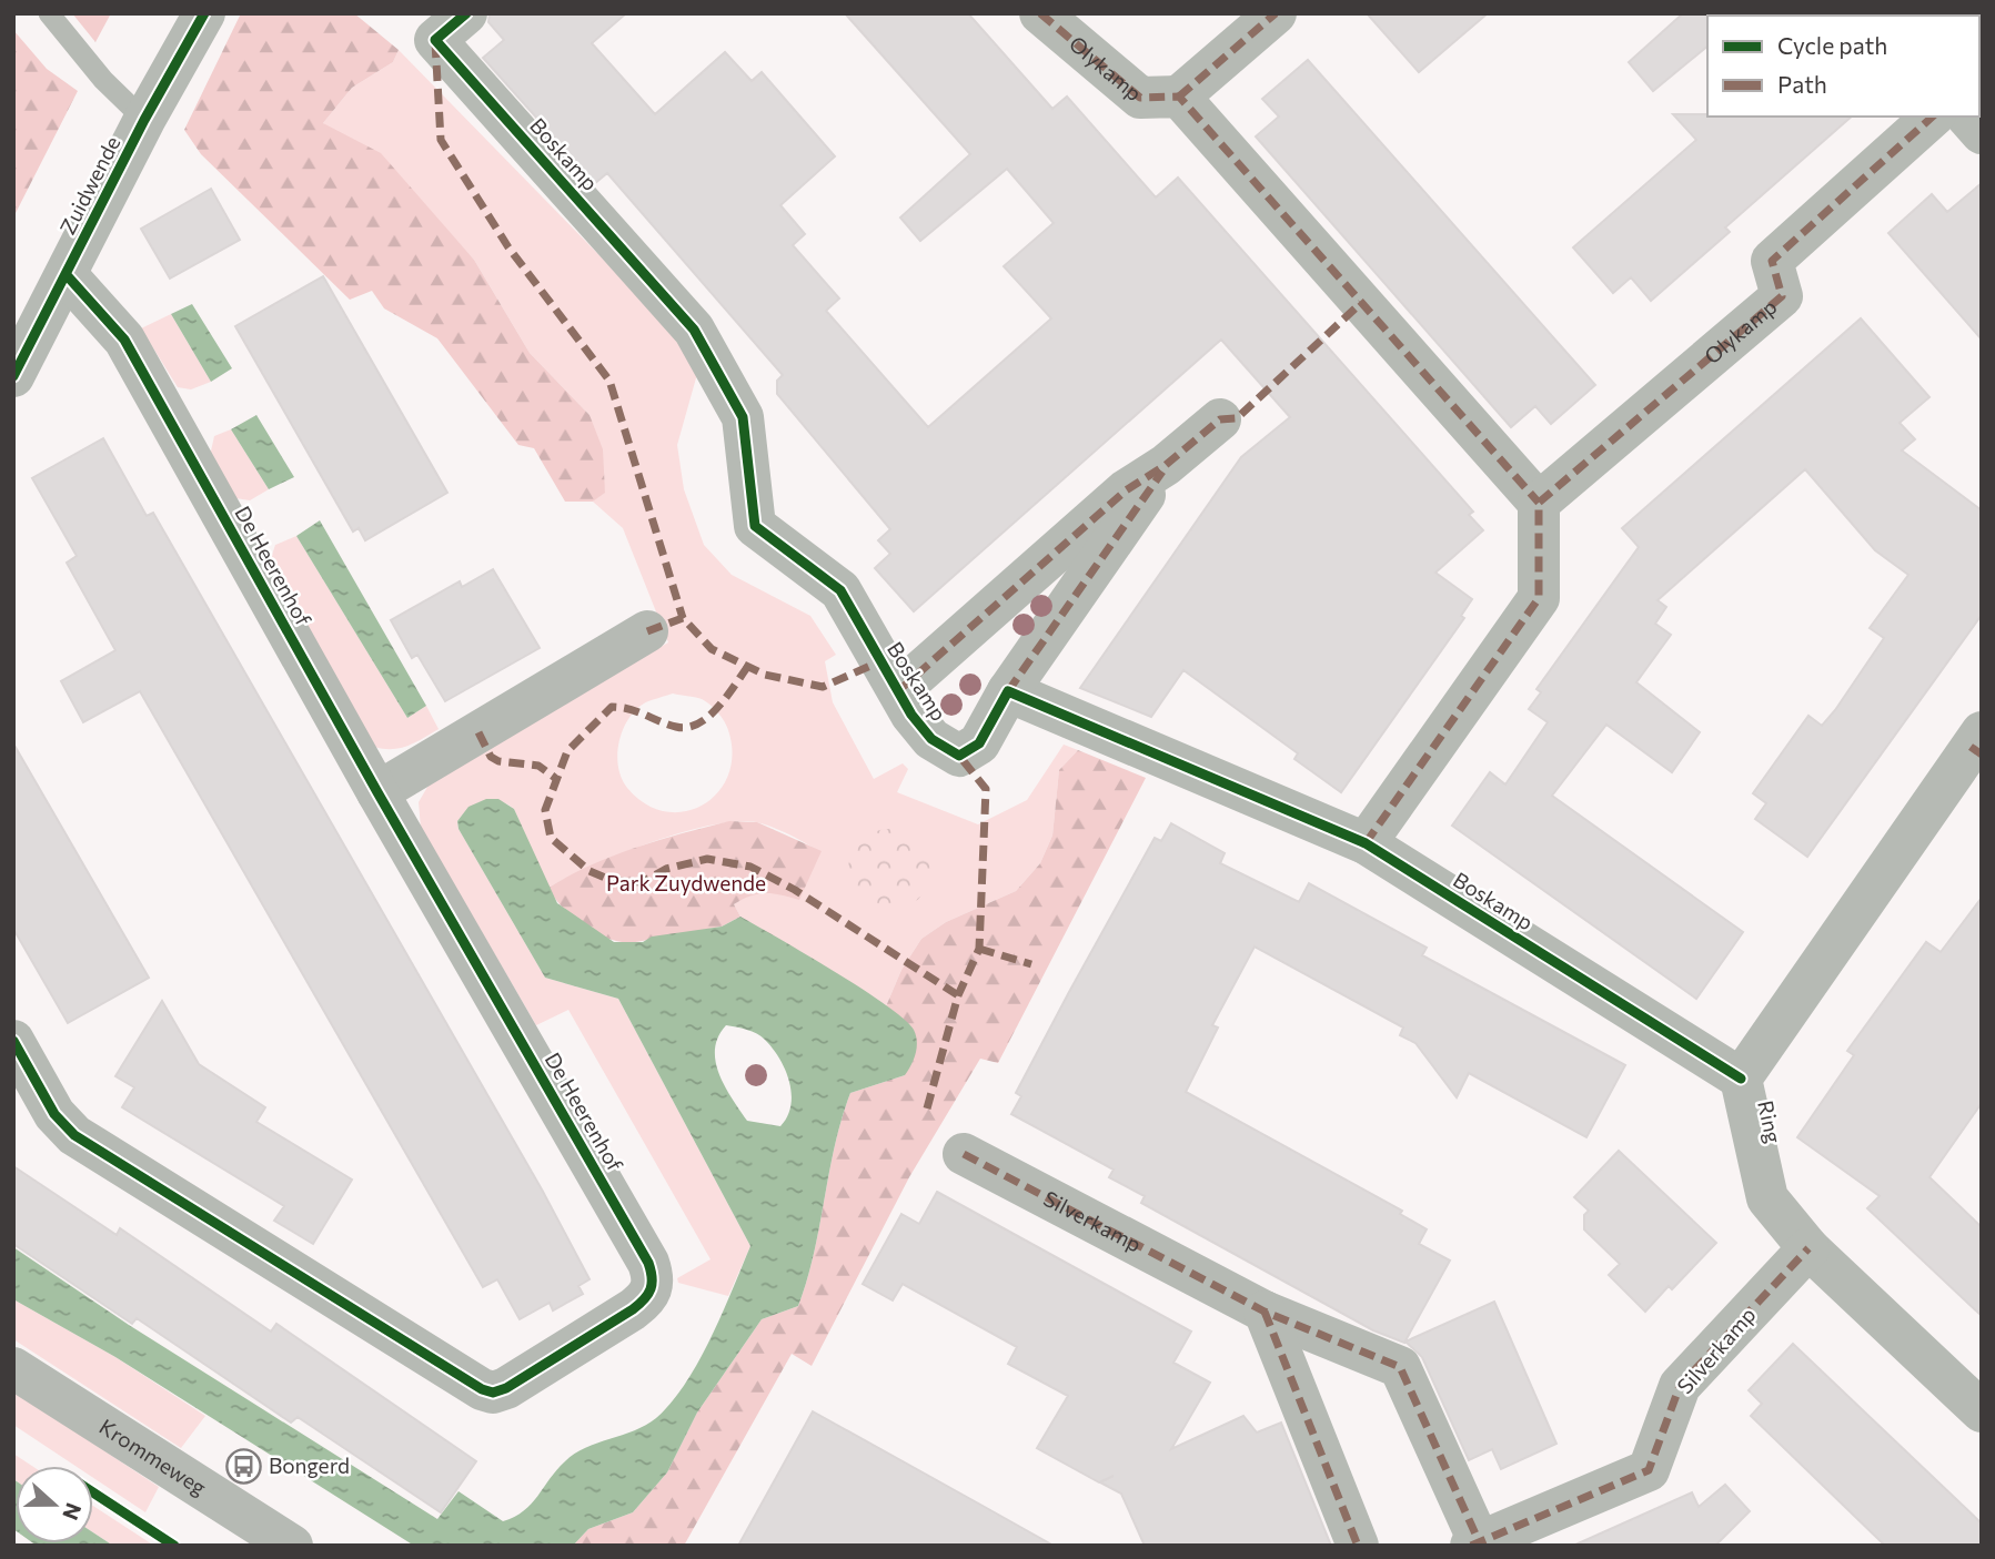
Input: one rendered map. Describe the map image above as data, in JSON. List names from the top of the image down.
{
  "streets": {
    "street": [
      "Olykamp",
      "Boskamp",
      "Zuidwende",
      "De Heerenhof",
      "Ring",
      "Silverkamp",
      "Krommeweg"
    ]
  },
  "crossings": [
    ["Boskamp", "Ring"],
    ["Zuidwende", "De Heerenhof"],
    ["Ring", "Silverkamp"]
  ],
  "parks": ["Park Zuydwende"],
  "places": {
    "bus stop": ["Bongerd"]
  },
  "legend": ["Cycle path", "Path"],
  "north": "right"
}
